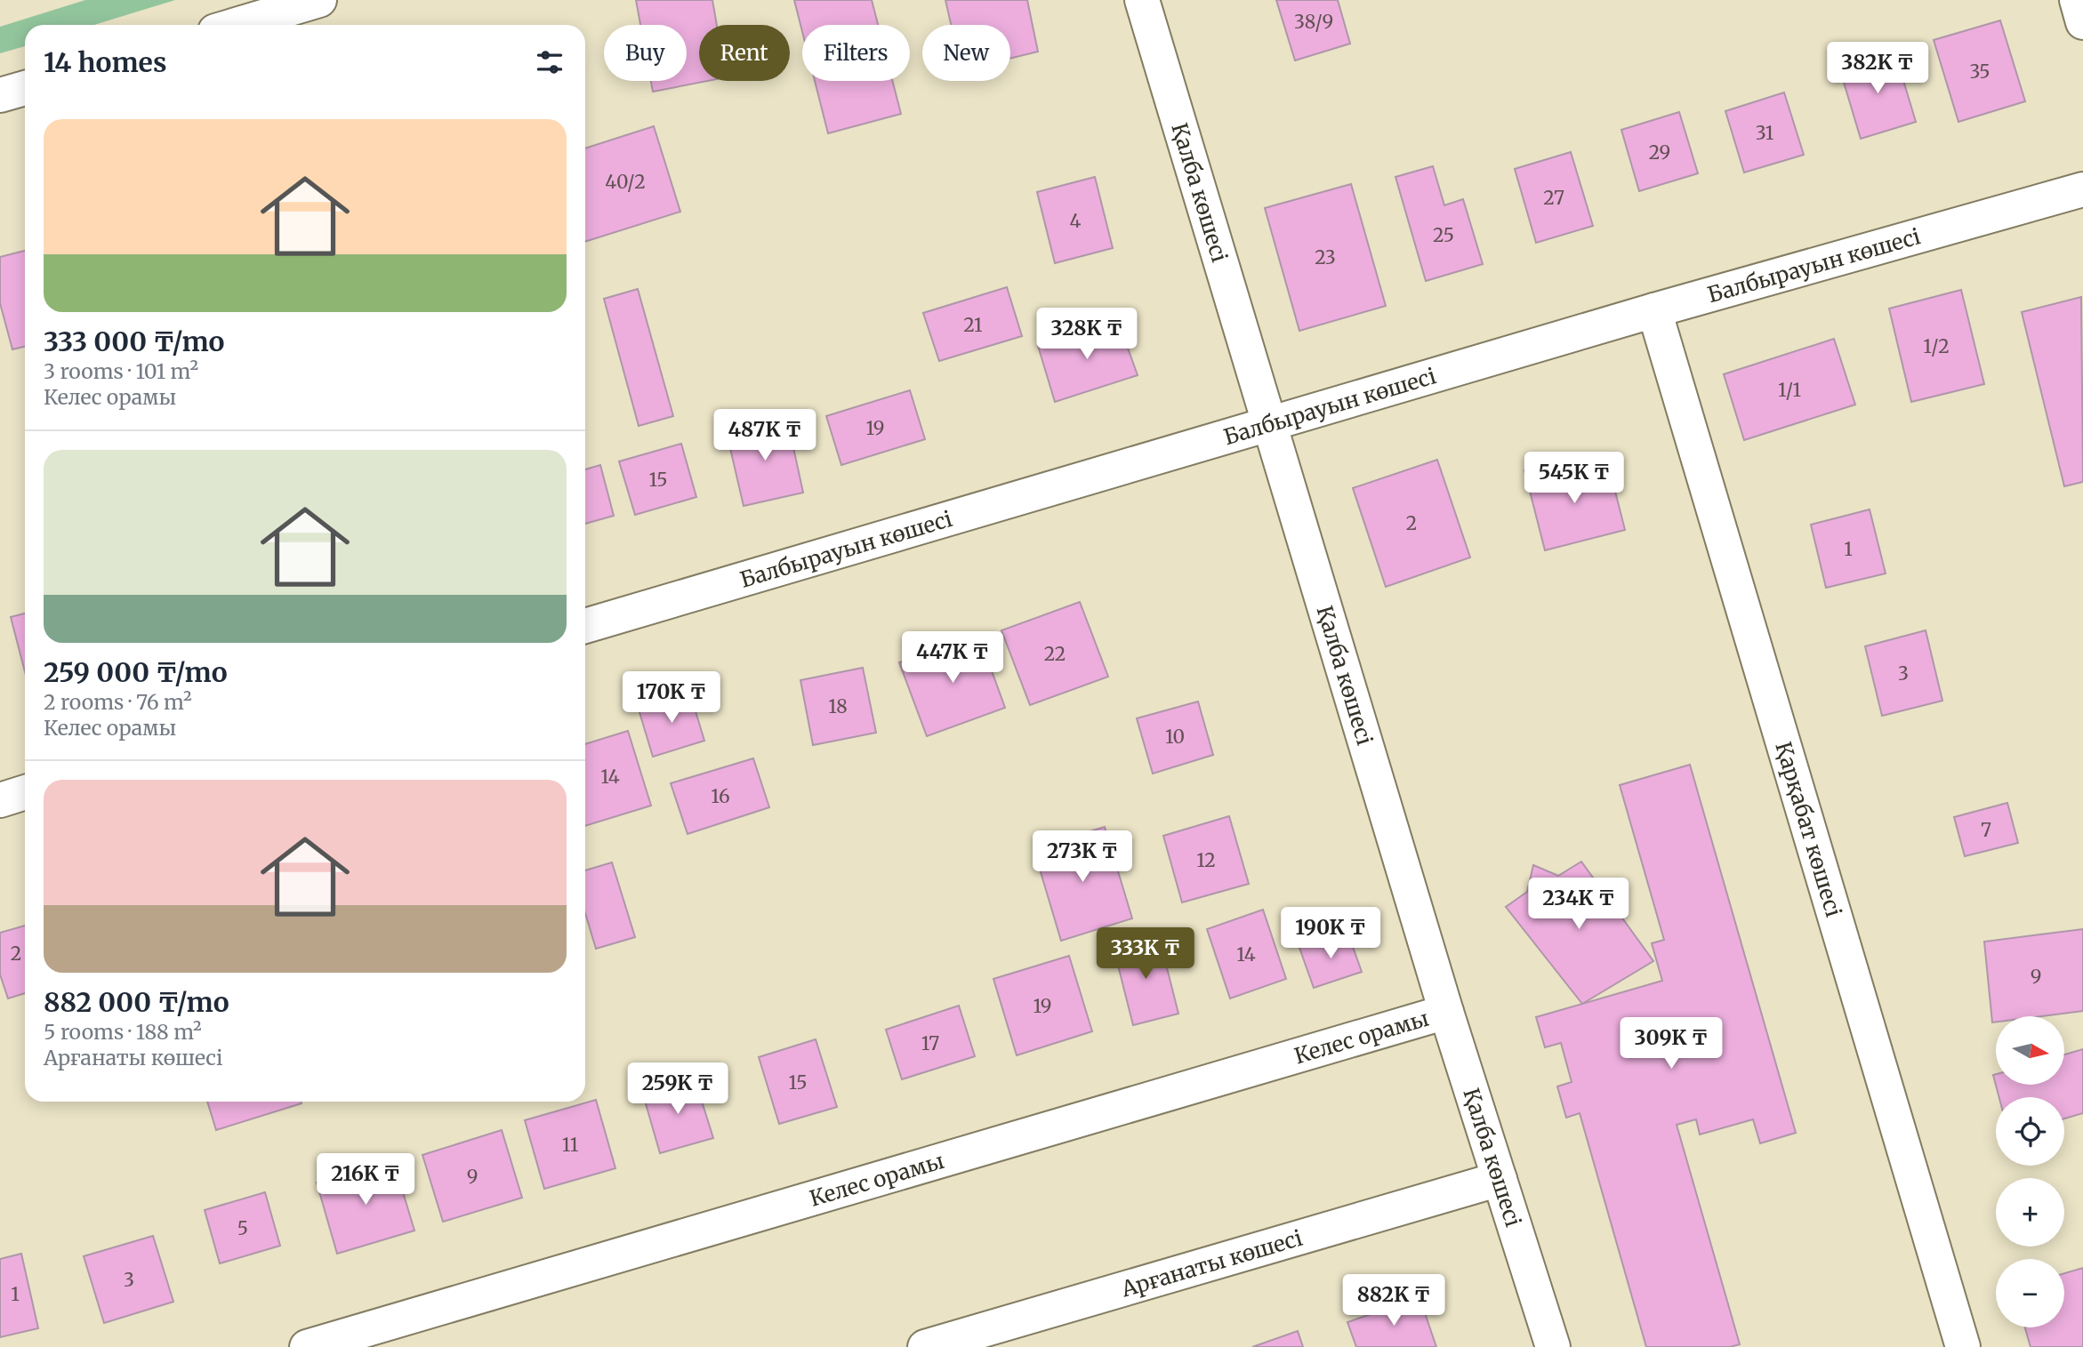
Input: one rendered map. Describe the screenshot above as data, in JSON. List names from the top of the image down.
{
  "streets": {
    "street": [
      "Қалба көшесі",
      "Балбырауын көшесі",
      "Қарқабат көшесі",
      "Келес орамы",
      "Арғанаты көшесі"
    ]
  },
  "crossings": [
    ["Қалба көшесі", "Балбырауын көшесі"],
    ["Қалба көшесі", "Келес орамы"],
    ["Қалба көшесі", "Арғанаты көшесі"],
    ["Балбырауын көшесі", "Қарқабат көшесі"]
  ],
  "house_numbers": [
    "38/9",
    "35",
    "31",
    "29",
    "40/2",
    "27",
    "4",
    "25",
    "23",
    "21",
    "1/2",
    "1/1",
    "19",
    "15",
    "2",
    "1",
    "22",
    "3",
    "18",
    "10",
    "14",
    "16",
    "7",
    "12",
    "2",
    "14",
    "9",
    "19",
    "17",
    "15",
    "11",
    "9",
    "5",
    "3",
    "1"
  ],
  "north": "right",
  "page": {
    "chip": [
      "Buy",
      "Rent",
      "Filters",
      "New"
    ],
    "heading": "14 homes",
    "price": [
      "382K ₸",
      "328K ₸",
      "487K ₸",
      "545K ₸",
      "447K ₸",
      "170K ₸",
      "273K ₸",
      "234K ₸",
      "190K ₸",
      "333K ₸",
      "309K ₸",
      "259K ₸",
      "216K ₸",
      "882K ₸"
    ],
    "list": [
      {
        "name": "333 000 ₸/mo",
        "note": "3 rooms · 101 m² · Келес орамы"
      },
      {
        "name": "259 000 ₸/mo",
        "note": "2 rooms · 76 m² · Келес орамы"
      },
      {
        "name": "882 000 ₸/mo",
        "note": "5 rooms · 188 m² · Арғанаты көшесі"
      }
    ],
    "map_buttons": ["+", "−"]
  }
}
